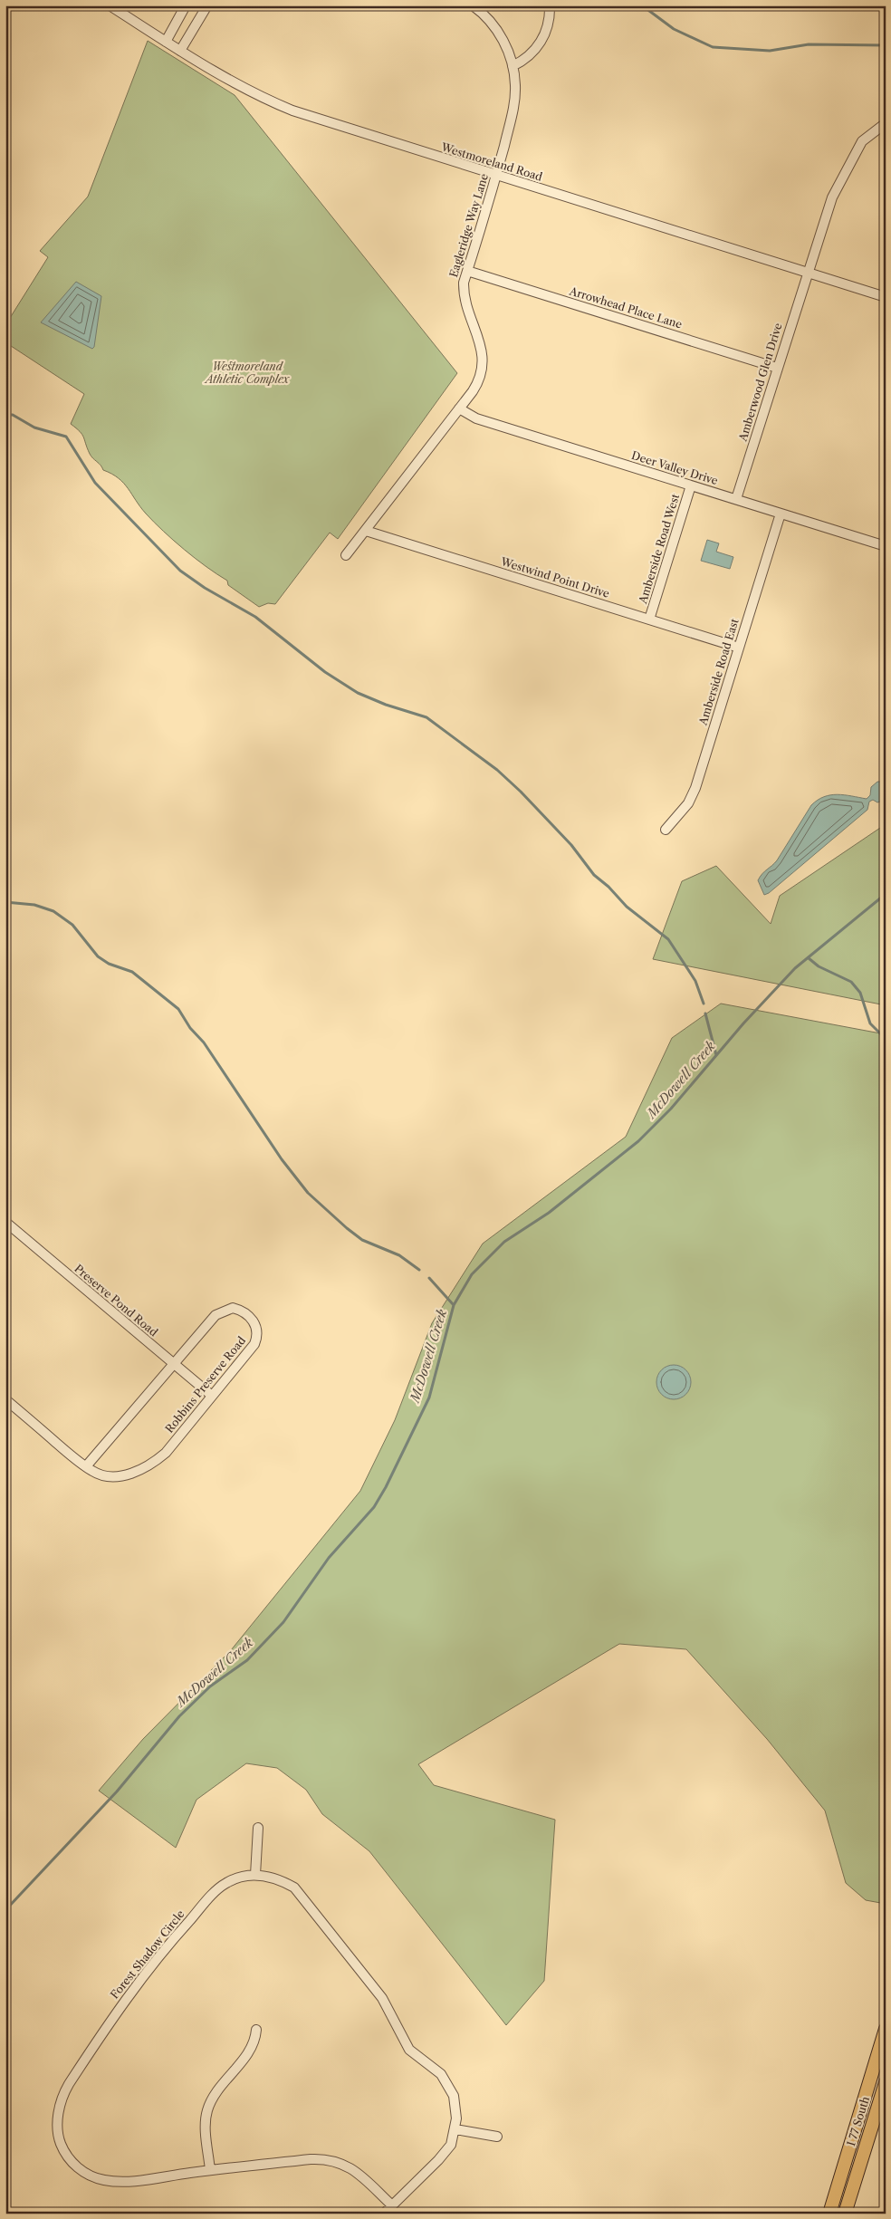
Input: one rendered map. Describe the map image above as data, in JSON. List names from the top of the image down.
{
  "streets": {
    "highway": ["I 77 South"],
    "street": [
      "Westmoreland Road",
      "Eagleridge Way Lane",
      "Arrowhead Place Lane",
      "Amberwood Glen Drive",
      "Deer Valley Drive",
      "Amberside Road West",
      "Westwind Point Drive",
      "Amberside Road East",
      "Preserve Pond Road",
      "Robbins Preserve Road",
      "Forest Shadow Circle"
    ]
  },
  "crossings": [
    ["Westmoreland Road", "Eagleridge Way Lane"],
    ["Westmoreland Road", "Amberwood Glen Drive"],
    ["Eagleridge Way Lane", "Arrowhead Place Lane"],
    ["Eagleridge Way Lane", "Deer Valley Drive"],
    ["Eagleridge Way Lane", "Westwind Point Drive"],
    ["Arrowhead Place Lane", "Amberwood Glen Drive"],
    ["Amberwood Glen Drive", "Deer Valley Drive"],
    ["Deer Valley Drive", "Amberside Road West"],
    ["Deer Valley Drive", "Amberside Road East"],
    ["Amberside Road West", "Westwind Point Drive"],
    ["Westwind Point Drive", "Amberside Road East"],
    ["Preserve Pond Road", "Robbins Preserve Road"]
  ],
  "water": ["McDowell Creek"],
  "parks": ["Westmoreland Athletic Complex"]
}
